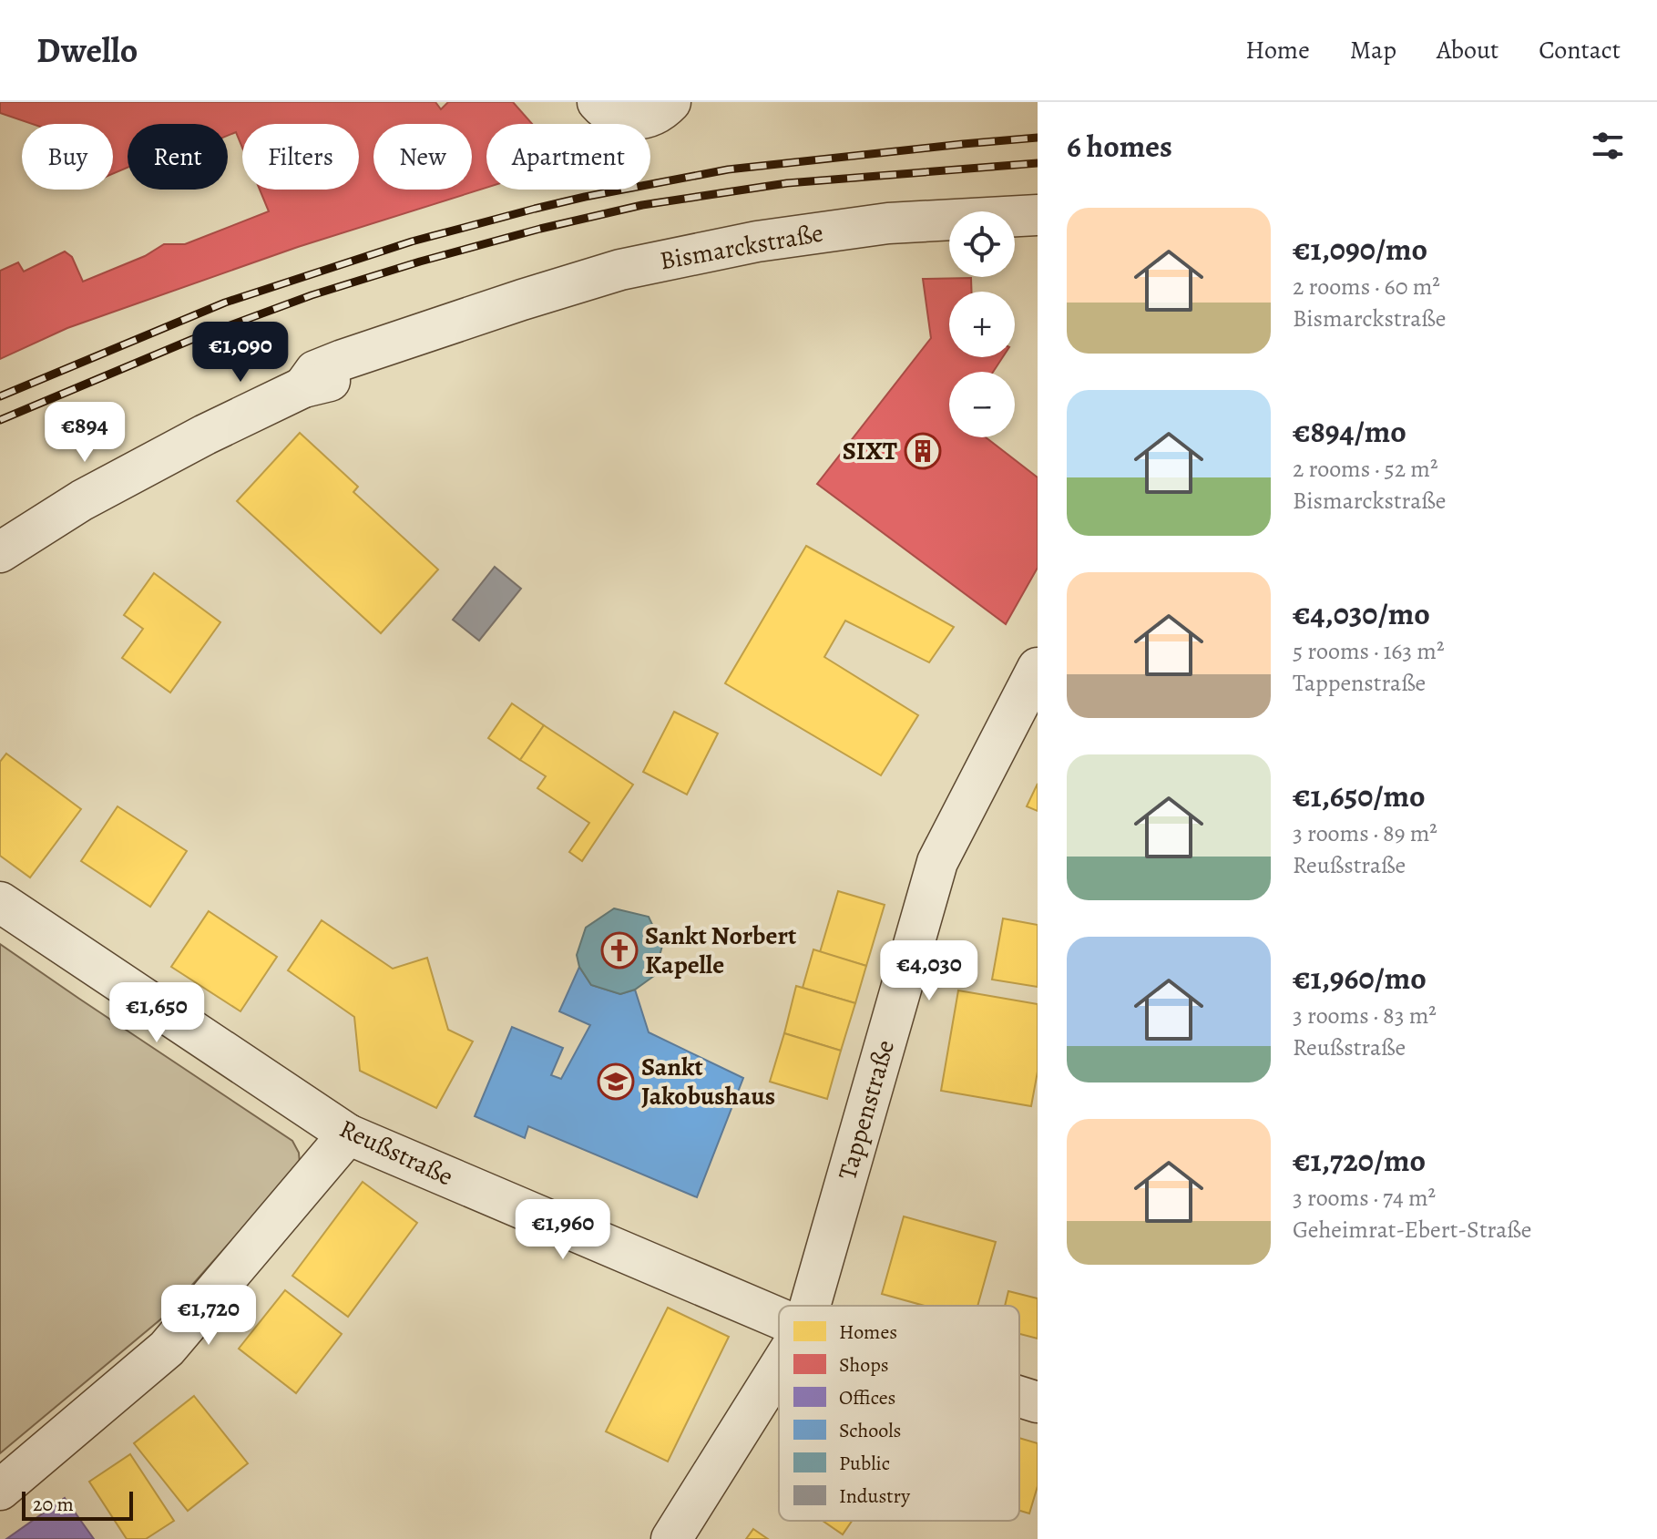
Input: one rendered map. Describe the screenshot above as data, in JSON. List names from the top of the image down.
{
  "streets": {
    "street": ["Bismarckstraße", "Tappenstraße", "Reußstraße"]
  },
  "places": {
    "building": ["SIXT"],
    "church": ["Sankt Norbert Kapelle"],
    "school or university": ["Sankt Jakobushaus"]
  },
  "legend": [
    "Homes",
    "Shops",
    "Offices",
    "Schools",
    "Public",
    "Industry"
  ],
  "scale_bar": "20 m",
  "page": {
    "header": "Dwello",
    "nav": [
      "Home",
      "Map",
      "About",
      "Contact"
    ],
    "heading": "6 homes",
    "chip": [
      "Buy",
      "Rent",
      "Filters",
      "New",
      "Apartment"
    ],
    "list": [
      {
        "name": "€1,090/mo",
        "note": "2 rooms · 60 m² · Bismarckstraße"
      },
      {
        "name": "€894/mo",
        "note": "2 rooms · 52 m² · Bismarckstraße"
      },
      {
        "name": "€4,030/mo",
        "note": "5 rooms · 163 m² · Tappenstraße"
      },
      {
        "name": "€1,650/mo",
        "note": "3 rooms · 89 m² · Reußstraße"
      },
      {
        "name": "€1,960/mo",
        "note": "3 rooms · 83 m² · Reußstraße"
      },
      {
        "name": "€1,720/mo",
        "note": "3 rooms · 74 m² · Geheimrat-Ebert-Straße"
      }
    ],
    "map_buttons": ["+", "−"],
    "price": [
      "€1,090",
      "€894",
      "€4,030",
      "€1,650",
      "€1,960",
      "€1,720"
    ],
    "scale": "20 m"
  }
}
